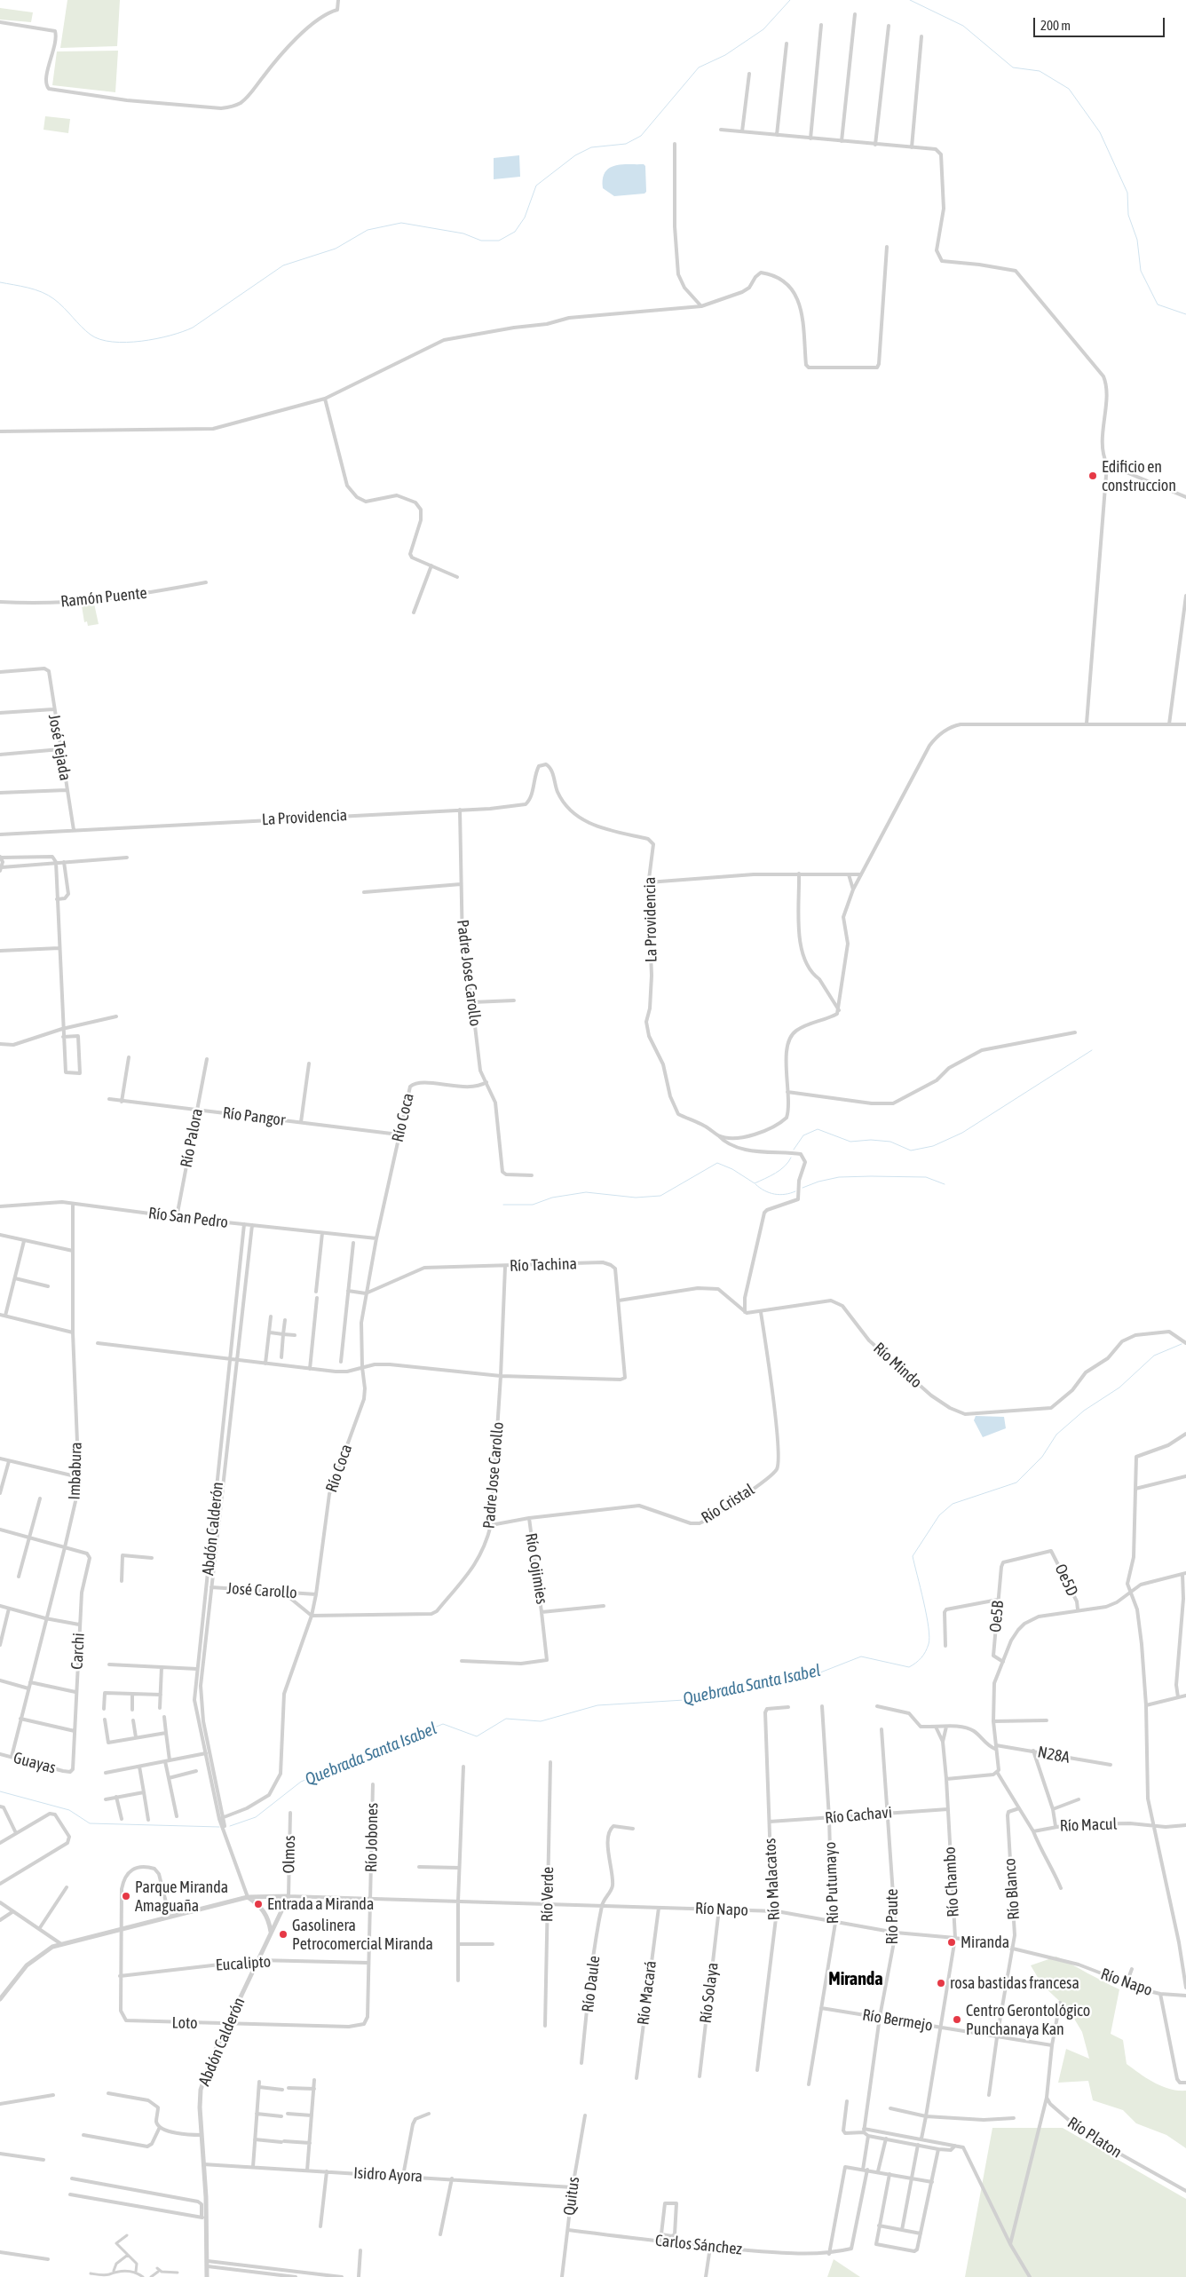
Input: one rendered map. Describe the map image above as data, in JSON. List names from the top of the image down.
{
  "streets": {
    "street": [
      "Ramón Puente",
      "José Tejada",
      "La Providencia",
      "Padre Jose Carollo",
      "Río Pangor",
      "Río Coca",
      "Río Palora",
      "Río San Pedro",
      "Río Tachina",
      "Río Mindo",
      "Imbabura",
      "Río Cristal",
      "Abdón Calderón",
      "Río Cojimies",
      "Oe5D",
      "José Carollo",
      "Oe5B",
      "Carchi",
      "N28A",
      "Guayas",
      "Río Cachavi",
      "Río Macul",
      "Río Jobones",
      "Olmos",
      "Río Malacatos",
      "Río Chambo",
      "Río Putumayo",
      "Río Blanco",
      "Río Verde",
      "Río Napo",
      "Río Paute",
      "Eucalipto",
      "Río Daule",
      "Río Macará",
      "Río Solaya",
      "Río Bermejo",
      "Loto",
      "Río Platon",
      "Isidro Ayora",
      "Quitus",
      "Carlos Sánchez"
    ]
  },
  "crossings": [
    ["José Tejada", "La Providencia"],
    ["La Providencia", "Padre Jose Carollo"],
    ["Padre Jose Carollo", "Río Coca"],
    ["Padre Jose Carollo", "Río Tachina"],
    ["Padre Jose Carollo", "Río Cristal"],
    ["Río Pangor", "Río Coca"],
    ["Río Pangor", "Río Palora"],
    ["Río Coca", "Río San Pedro"],
    ["Río Coca", "Río Tachina"],
    ["Río Coca", "Abdón Calderón"],
    ["Río Coca", "José Carollo"],
    ["Río Palora", "Río San Pedro"],
    ["Río San Pedro", "Imbabura"],
    ["Río San Pedro", "Abdón Calderón"],
    ["Río Mindo", "Río Cristal"],
    ["Imbabura", "Carchi"],
    ["Imbabura", "Guayas"],
    ["Río Cristal", "Río Cojimies"],
    ["Abdón Calderón", "José Carollo"],
    ["Abdón Calderón", "Olmos"],
    ["Abdón Calderón", "Río Napo"],
    ["Abdón Calderón", "Eucalipto"],
    ["Abdón Calderón", "Loto"],
    ["Abdón Calderón", "Isidro Ayora"],
    ["Oe5D", "Oe5B"],
    ["Carchi", "Guayas"],
    ["Río Cachavi", "Río Malacatos"],
    ["Río Cachavi", "Río Chambo"],
    ["Río Cachavi", "Río Putumayo"],
    ["Río Cachavi", "Río Paute"],
    ["Río Jobones", "Río Napo"],
    ["Río Jobones", "Eucalipto"],
    ["Río Jobones", "Loto"],
    ["Olmos", "Río Napo"],
    ["Río Malacatos", "Río Napo"],
    ["Río Chambo", "Río Napo"],
    ["Río Chambo", "Río Bermejo"],
    ["Río Putumayo", "Río Napo"],
    ["Río Putumayo", "Río Bermejo"],
    ["Río Blanco", "Río Napo"],
    ["Río Blanco", "Río Bermejo"],
    ["Río Verde", "Río Napo"],
    ["Río Napo", "Río Paute"],
    ["Río Napo", "Río Daule"],
    ["Río Napo", "Río Macará"],
    ["Río Napo", "Río Solaya"],
    ["Río Napo", "Loto"],
    ["Río Paute", "Río Bermejo"],
    ["Eucalipto", "Loto"],
    ["Isidro Ayora", "Quitus"],
    ["Quitus", "Carlos Sánchez"]
  ],
  "districts": ["Miranda"],
  "water": ["Quebrada Santa Isabel"],
  "places": [
    "Edificio en construccion",
    "Parque Miranda Amaguaña",
    "Entrada a Miranda",
    "Gasolinera Petrocomercial Miranda",
    "Miranda",
    "rosa bastidas francesa",
    "Centro Gerontológico Punchanaya Kan"
  ],
  "scale_bar": "200 m"
}
